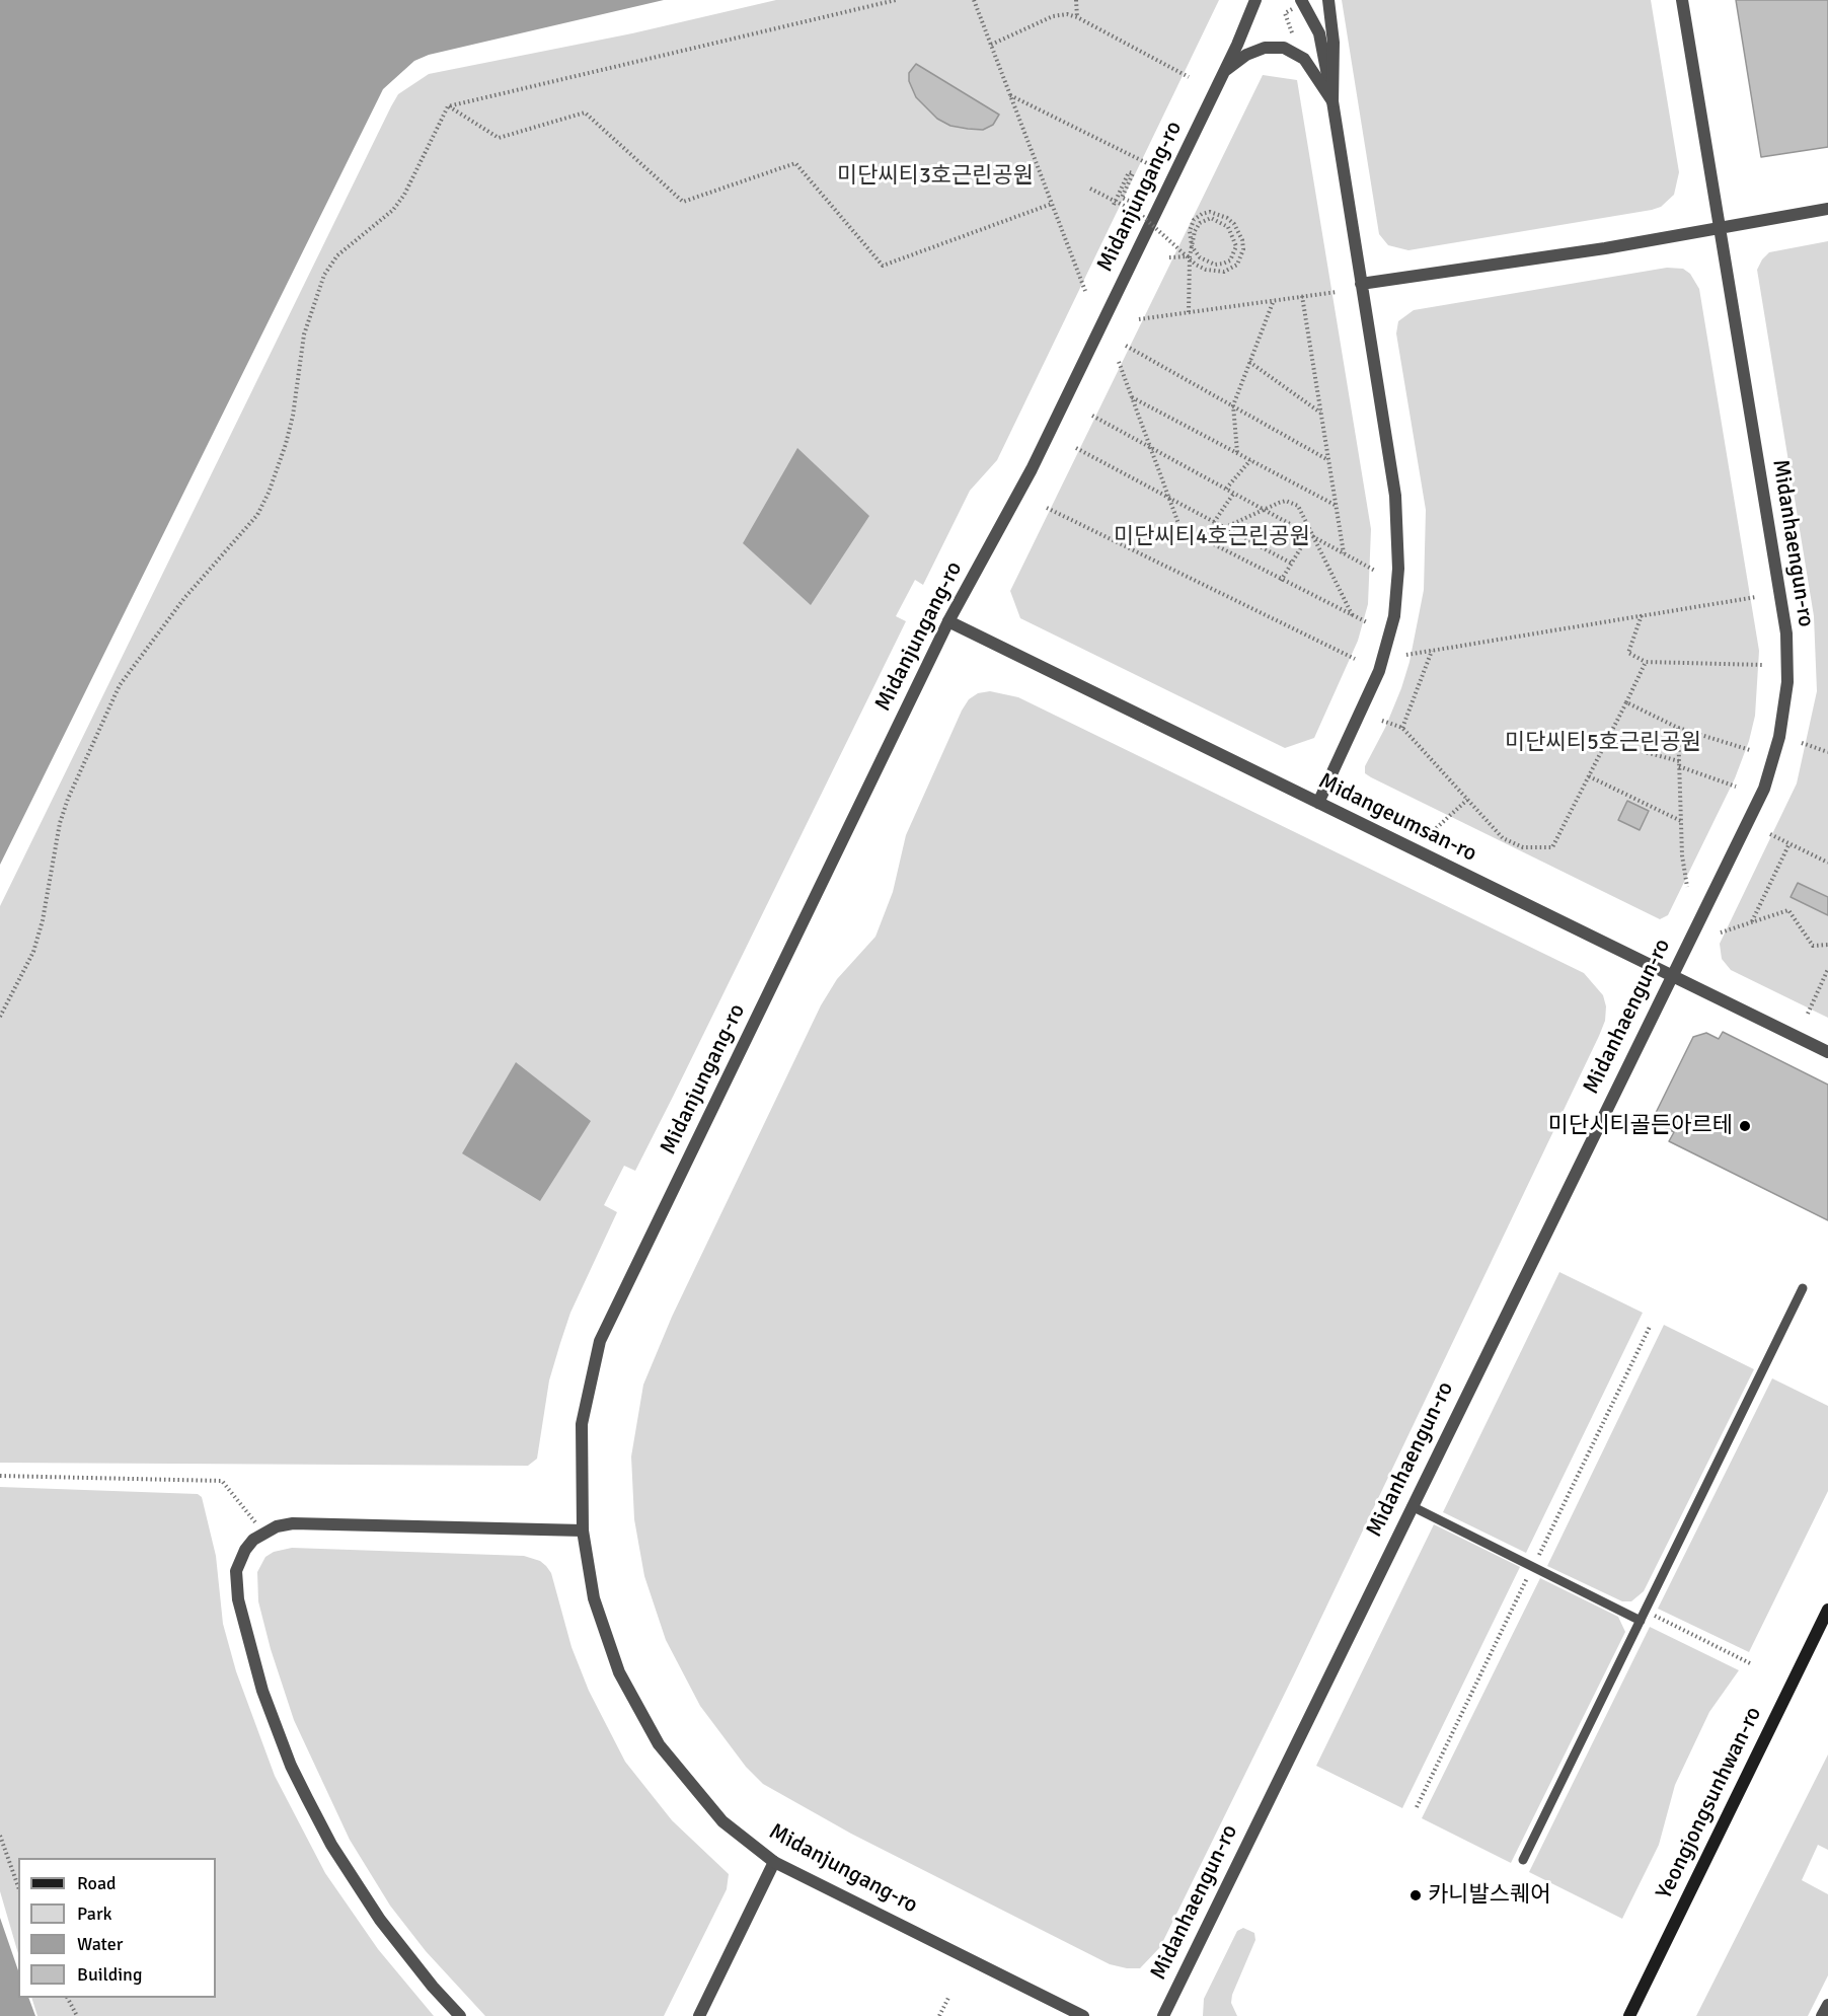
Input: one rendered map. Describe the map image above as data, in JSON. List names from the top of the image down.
{
  "streets": {
    "main road": ["Yeongjongsunhwan-ro"],
    "street": ["Midanjungang-ro", "Midanhaengun-ro", "Midangeumsan-ro"]
  },
  "crossings": [
    ["Midanjungang-ro", "Midangeumsan-ro"],
    ["Midanhaengun-ro", "Midangeumsan-ro"]
  ],
  "parks": ["미단씨티3호근린공원", "미단씨티4호근린공원", "미단씨티5호근린공원"],
  "places": ["미단시티골든아르테", "카니발스퀘어"],
  "legend": [
    "Road",
    "Park",
    "Water",
    "Building"
  ]
}
